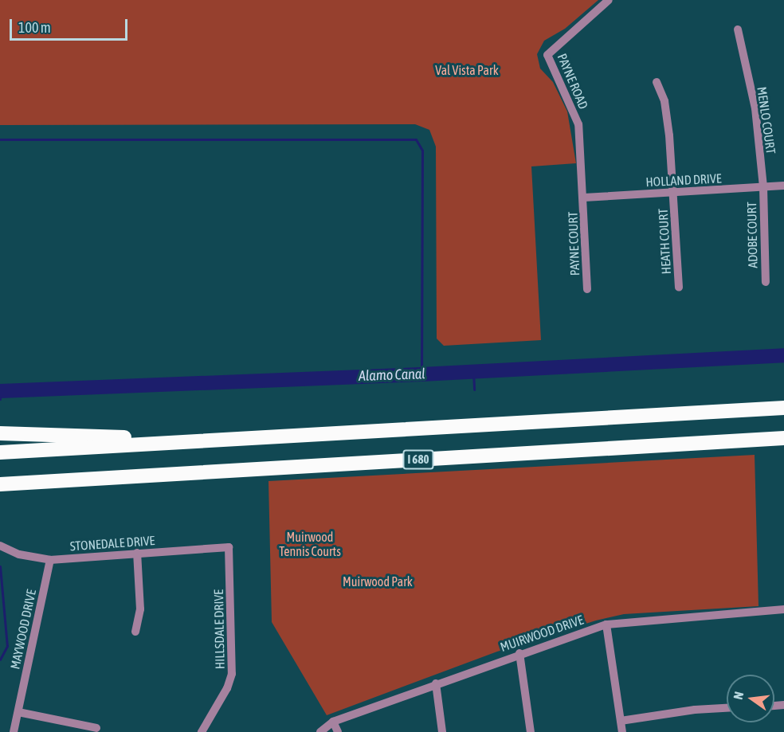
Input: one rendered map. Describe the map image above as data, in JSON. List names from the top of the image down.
{
  "streets": {
    "highway": ["I 680"],
    "street": [
      "PAYNE ROAD",
      "MENLO COURT",
      "HOLLAND DRIVE",
      "ADOBE COURT",
      "HEATH COURT",
      "PAYNE COURT",
      "STONEDALE DRIVE",
      "MAYWOOD DRIVE",
      "HILLSDALE DRIVE",
      "MUIRWOOD DRIVE"
    ]
  },
  "crossings": [
    ["PAYNE ROAD", "HOLLAND DRIVE"],
    ["PAYNE ROAD", "PAYNE COURT"],
    ["MENLO COURT", "HOLLAND DRIVE"],
    ["MENLO COURT", "ADOBE COURT"],
    ["HOLLAND DRIVE", "ADOBE COURT"],
    ["HOLLAND DRIVE", "HEATH COURT"],
    ["HOLLAND DRIVE", "PAYNE COURT"],
    ["STONEDALE DRIVE", "MAYWOOD DRIVE"],
    ["STONEDALE DRIVE", "HILLSDALE DRIVE"]
  ],
  "water": ["Alamo Canal"],
  "parks": ["Val Vista Park", "Muirwood Tennis Courts", "Muirwood Park"],
  "scale_bar": "100 m",
  "north": "left"
}
